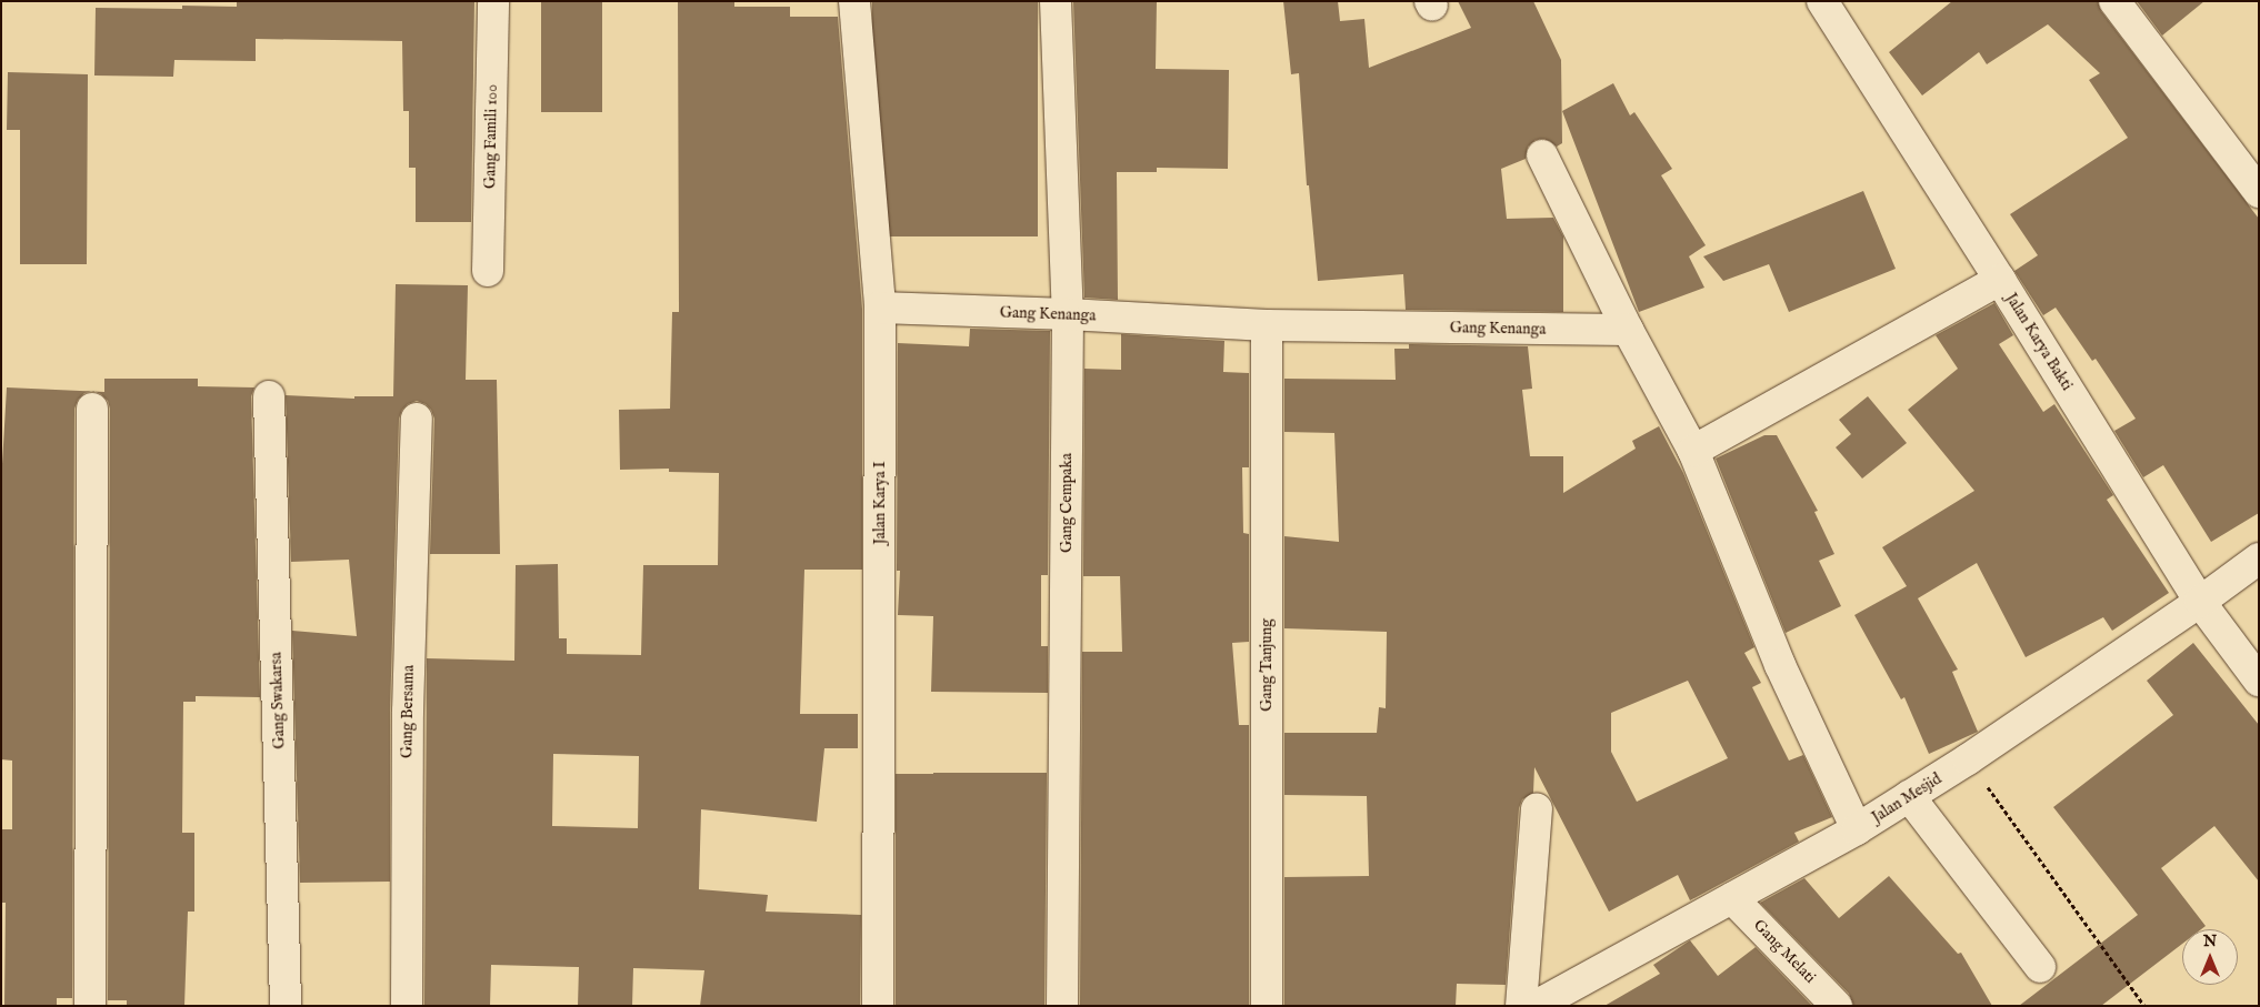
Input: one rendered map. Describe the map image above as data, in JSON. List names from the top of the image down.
{
  "streets": {
    "street": [
      "Gang Famili 100",
      "Gang Kenanga",
      "Jalan Karya Bakti",
      "Jalan Karya I",
      "Gang Cempaka",
      "Gang Tanjung",
      "Gang Swakarsa",
      "Gang Bersama",
      "Jalan Mesjid",
      "Gang Melati"
    ]
  },
  "crossings": [
    ["Gang Kenanga", "Jalan Karya I"],
    ["Gang Kenanga", "Gang Cempaka"],
    ["Gang Kenanga", "Gang Tanjung"],
    ["Jalan Karya Bakti", "Jalan Mesjid"],
    ["Jalan Mesjid", "Gang Melati"]
  ],
  "north": "top"
}
